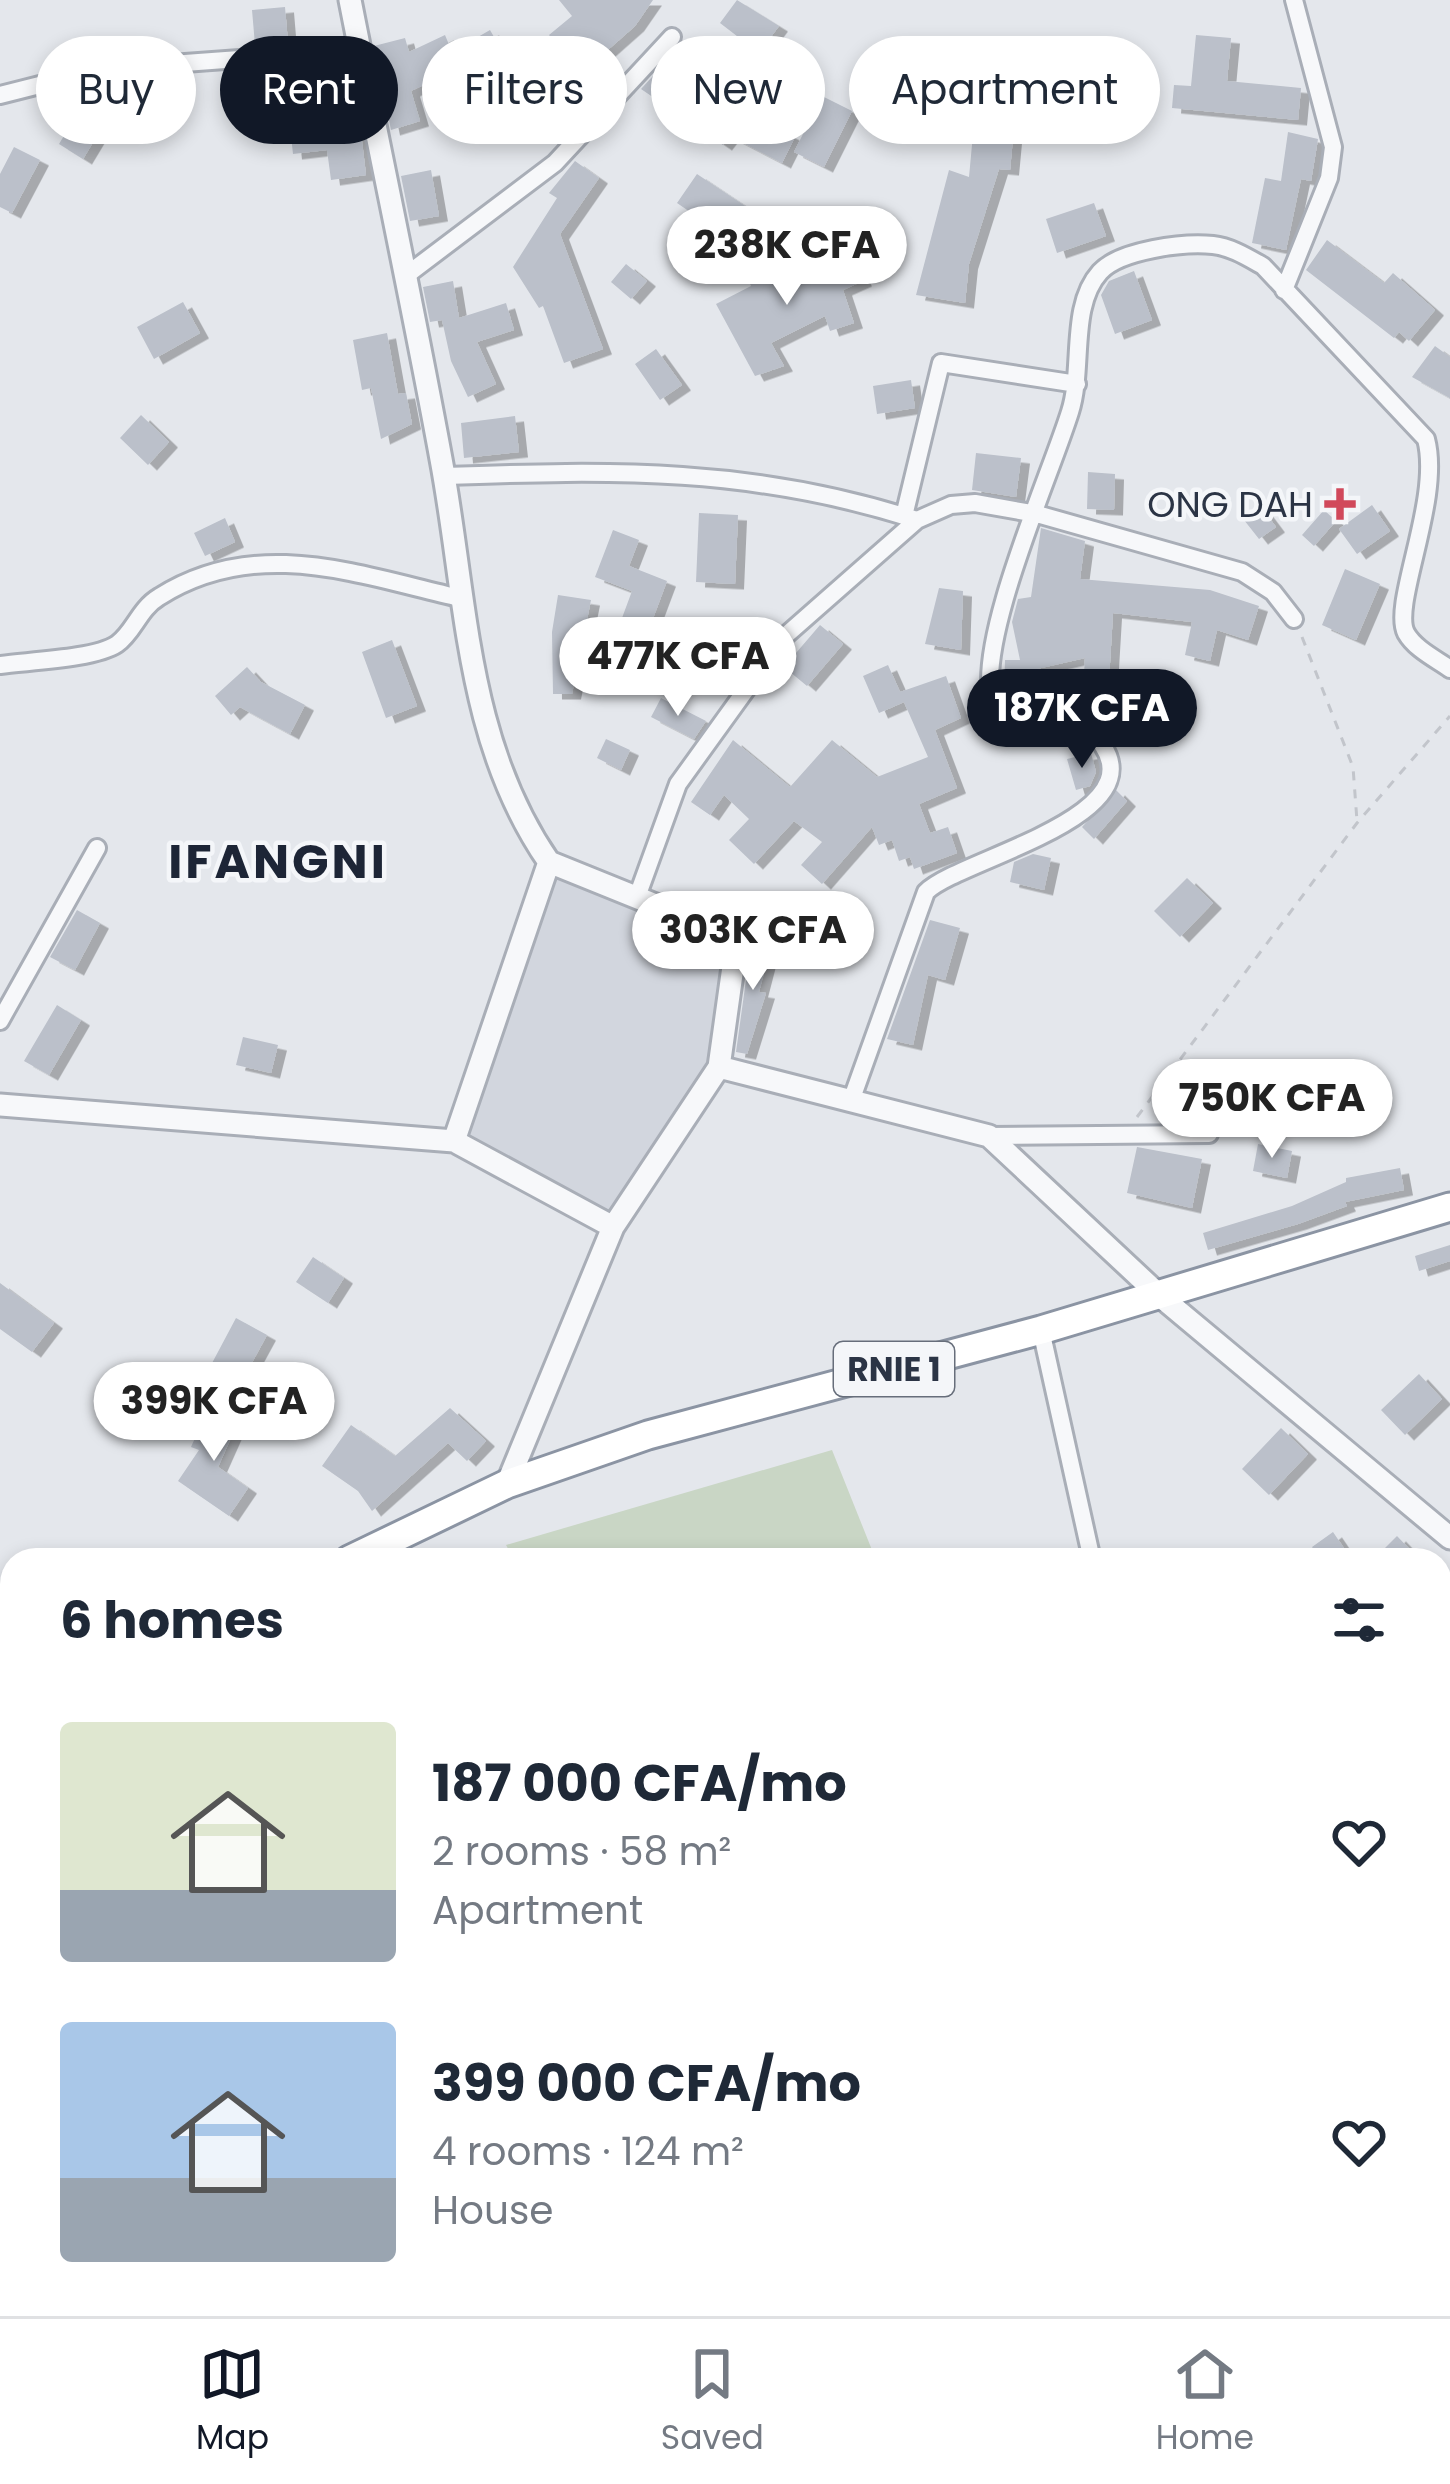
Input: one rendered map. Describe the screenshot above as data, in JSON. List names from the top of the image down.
{
  "streets": {
    "highway": ["RNIE 1"]
  },
  "districts": ["IFANGNI"],
  "places": {
    "health": ["ONG DAH"]
  },
  "page": {
    "chip": [
      "Buy",
      "Rent",
      "Filters",
      "New",
      "Apartment"
    ],
    "price": [
      "238K CFA",
      "477K CFA",
      "187K CFA",
      "303K CFA",
      "750K CFA",
      "399K CFA"
    ],
    "heading": "6 homes",
    "list": [
      {
        "name": "187 000 CFA/mo",
        "note": "2 rooms · 58 m² · Apartment"
      },
      {
        "name": "399 000 CFA/mo",
        "note": "4 rooms · 124 m² · House"
      }
    ],
    "tabs": ["Map", "Saved", "Home"]
  }
}
